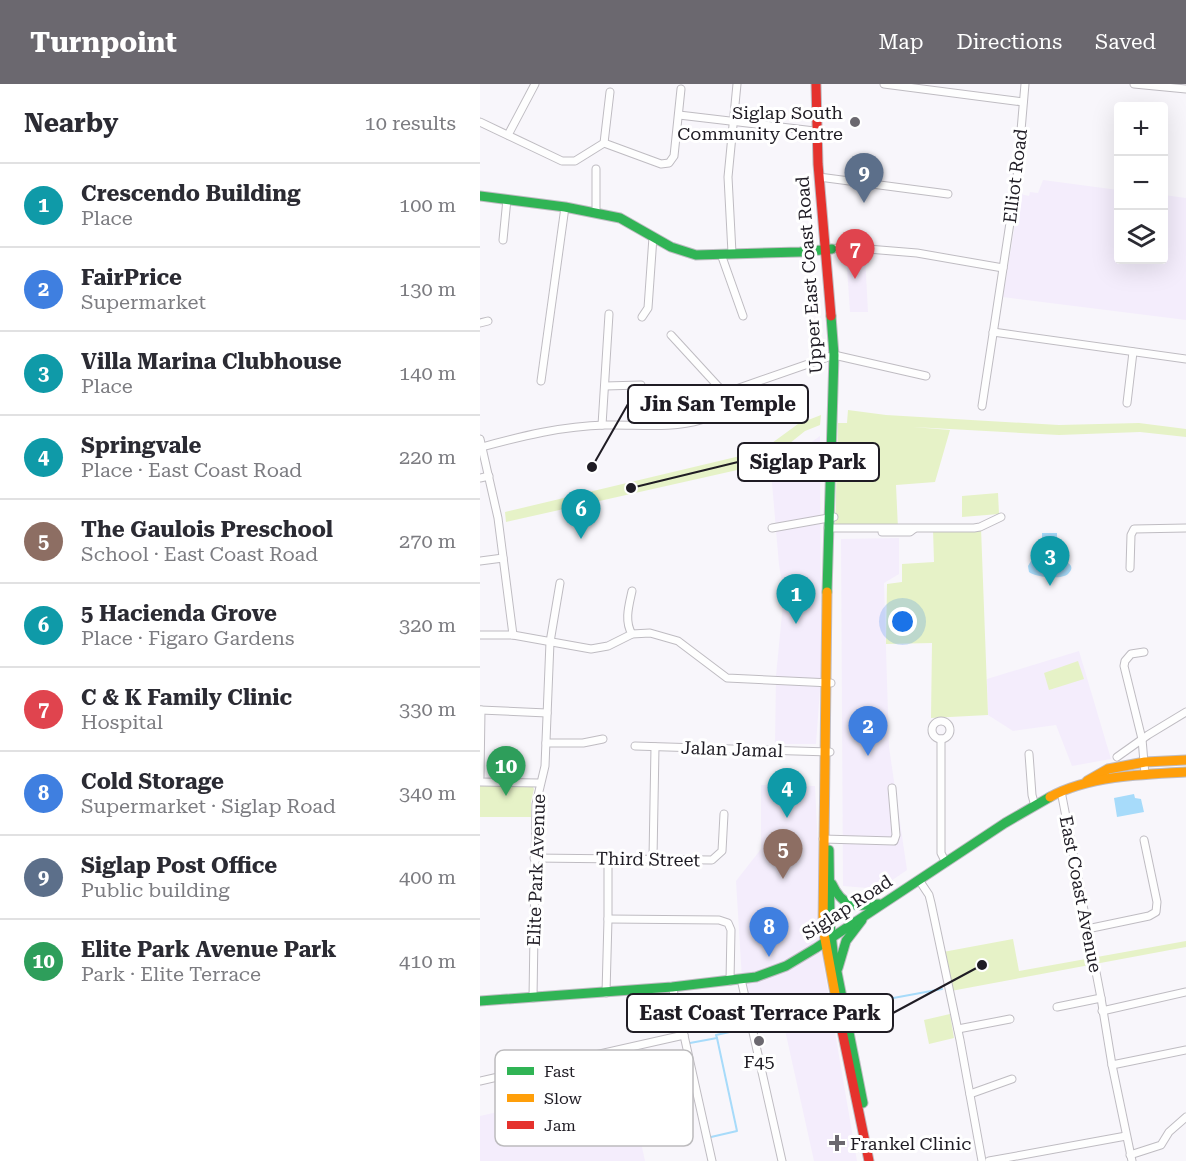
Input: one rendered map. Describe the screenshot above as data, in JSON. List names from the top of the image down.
{
  "streets": {
    "main road": ["Upper East Coast Road", "Siglap Road"],
    "street": [
      "Elliot Road",
      "Jalan Jamal",
      "Third Street",
      "Elite Park Avenue",
      "East Coast Avenue"
    ]
  },
  "crossings": [
    ["Upper East Coast Road", "Jalan Jamal"],
    ["Third Street", "Elite Park Avenue"],
    ["Elite Park Avenue", "Siglap Road"],
    ["East Coast Avenue", "Siglap Road"]
  ],
  "places": {
    "other": [
      "Siglap South Community Centre",
      "Jin San Temple",
      "Siglap Park",
      "East Coast Terrace Park",
      "F45"
    ],
    "health": ["Frankel Clinic"]
  },
  "legend": ["Fast", "Slow", "Jam"],
  "page": {
    "header": "Turnpoint",
    "nav": ["Map", "Directions", "Saved"],
    "heading": ["Nearby", "10 results"],
    "map_buttons": ["+", "−"],
    "pins": [
      "9",
      "7",
      "6",
      "3",
      "1",
      "2",
      "10",
      "4",
      "5",
      "8"
    ],
    "list": [
      {
        "mark": "1",
        "name": "Crescendo Building",
        "note": "Place",
        "value": "100 m"
      },
      {
        "mark": "2",
        "name": "FairPrice",
        "note": "Supermarket",
        "value": "130 m"
      },
      {
        "mark": "3",
        "name": "Villa Marina Clubhouse",
        "note": "Place",
        "value": "140 m"
      },
      {
        "mark": "4",
        "name": "Springvale",
        "note": "Place · East Coast Road",
        "value": "220 m"
      },
      {
        "mark": "5",
        "name": "The Gaulois Preschool",
        "note": "School · East Coast Road",
        "value": "270 m"
      },
      {
        "mark": "6",
        "name": "5 Hacienda Grove",
        "note": "Place · Figaro Gardens",
        "value": "320 m"
      },
      {
        "mark": "7",
        "name": "C & K Family Clinic",
        "note": "Hospital",
        "value": "330 m"
      },
      {
        "mark": "8",
        "name": "Cold Storage",
        "note": "Supermarket · Siglap Road",
        "value": "340 m"
      },
      {
        "mark": "9",
        "name": "Siglap Post Office",
        "note": "Public building",
        "value": "400 m"
      },
      {
        "mark": "10",
        "name": "Elite Park Avenue Park",
        "note": "Park · Elite Terrace",
        "value": "410 m"
      }
    ]
  }
}
